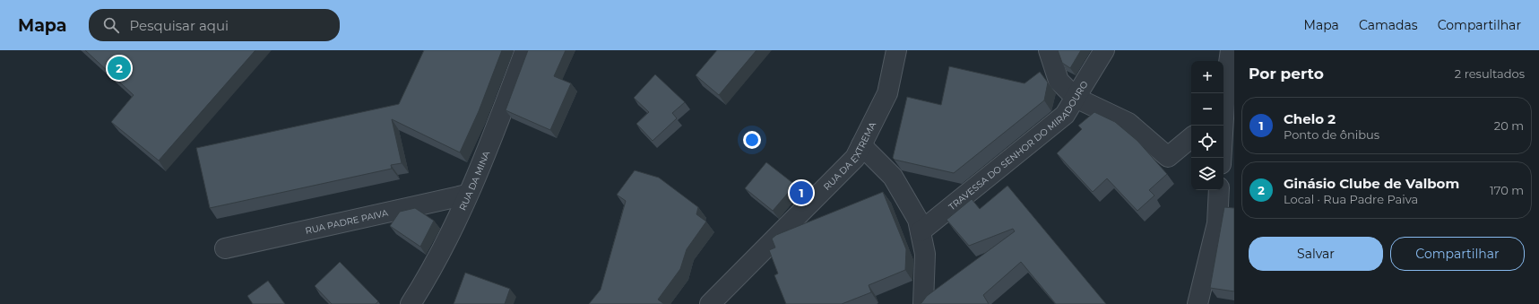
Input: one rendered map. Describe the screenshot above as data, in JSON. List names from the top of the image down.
{
  "streets": {
    "street": [
      "TRAVESSA DO SENHOR DO MIRADOURO",
      "RUA DA EXTREMA",
      "RUA DA MINA",
      "RUA PADRE PAIVA"
    ]
  },
  "crossings": [
    ["RUA DA MINA", "RUA PADRE PAIVA"]
  ],
  "page": {
    "header": "Mapa",
    "search": "Pesquisar aqui",
    "nav": ["Mapa", "Camadas", "Compartilhar"],
    "heading": ["Por perto", "2 resultados"],
    "pins": ["2", "1"],
    "map_buttons": ["+", "−"],
    "list": [
      {
        "mark": "1",
        "name": "Chelo 2",
        "note": "Ponto de ônibus",
        "value": "20 m"
      },
      {
        "mark": "2",
        "name": "Ginásio Clube de Valbom",
        "note": "Local · Rua Padre Paiva",
        "value": "170 m"
      }
    ],
    "buttons": ["Salvar", "Compartilhar"]
  }
}
